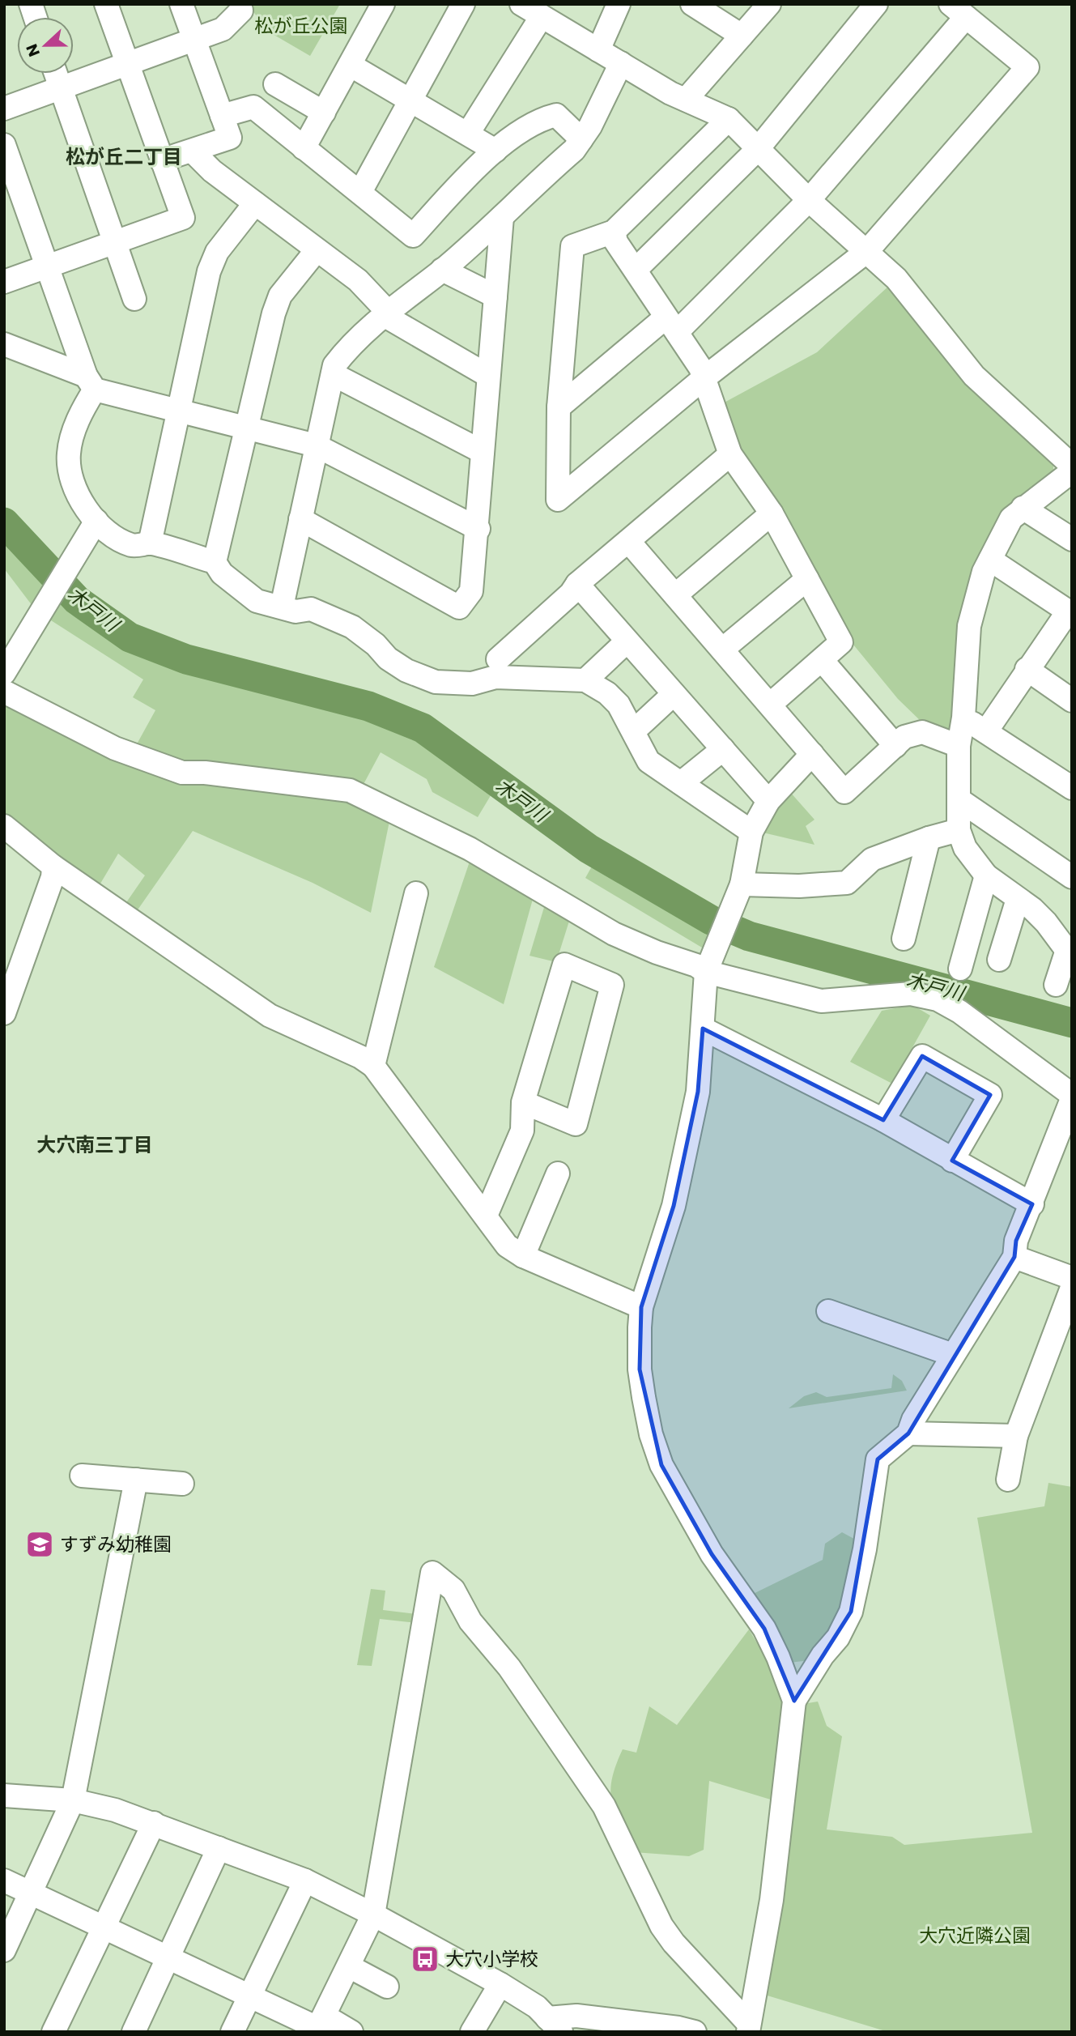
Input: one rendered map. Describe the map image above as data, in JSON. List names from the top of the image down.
{
  "districts": ["松が丘二丁目", "大穴南三丁目"],
  "water": ["木戸川"],
  "parks": ["松が丘公園", "大穴近隣公園"],
  "places": {
    "school or university": ["すずみ幼稚園"],
    "bus stop": ["大穴小学校"]
  },
  "north": "left"
}
